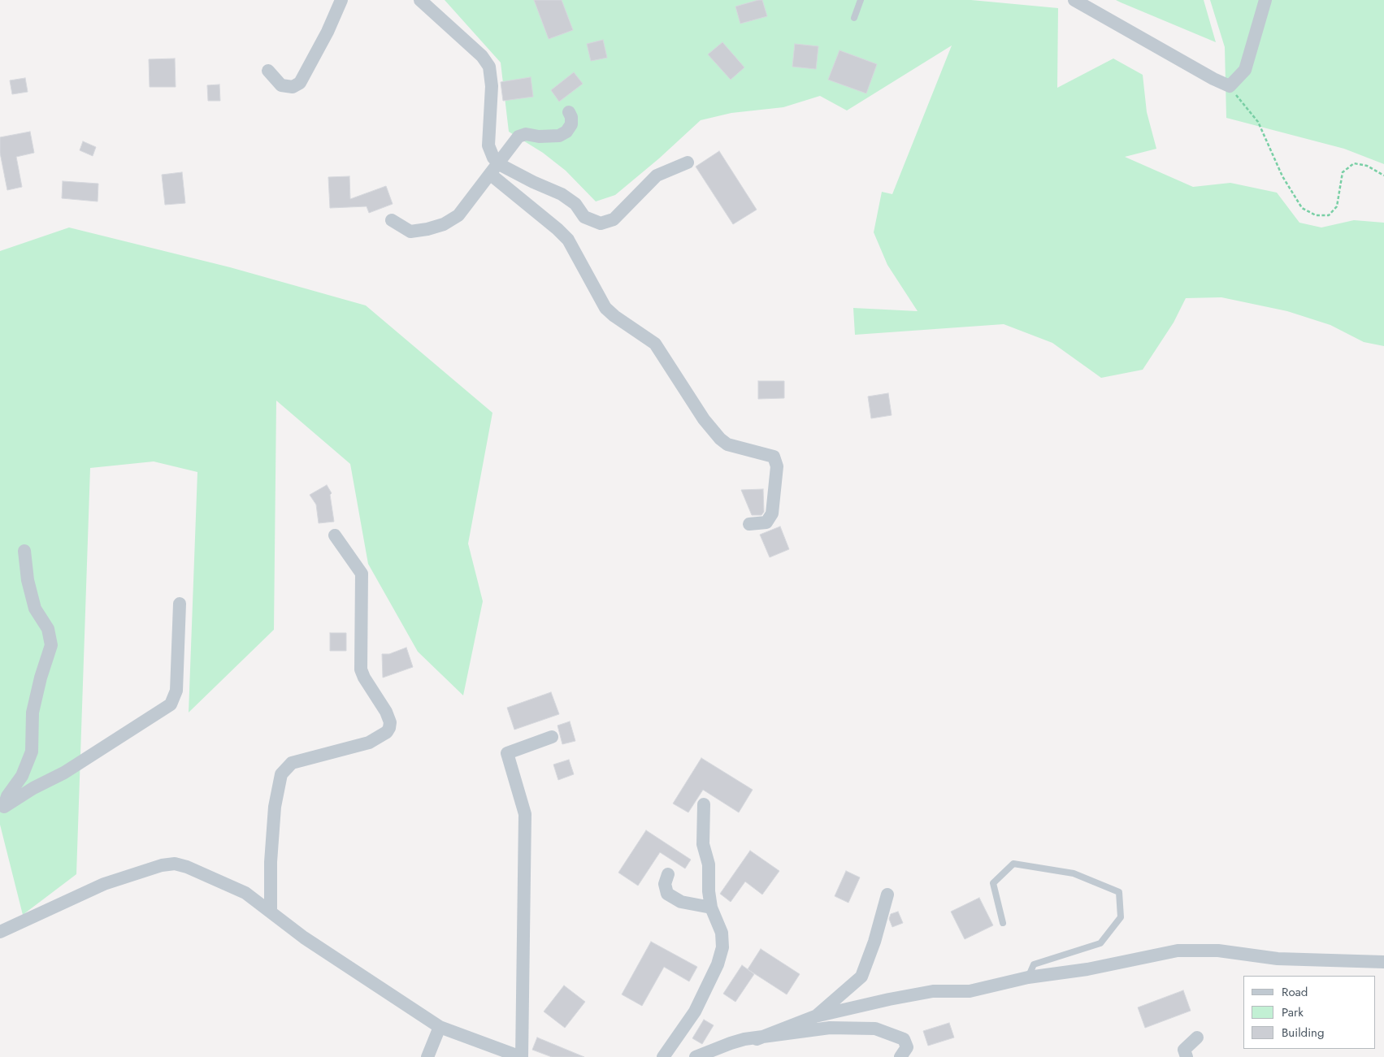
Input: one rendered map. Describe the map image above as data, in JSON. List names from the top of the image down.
{
  "legend": ["Road", "Park", "Building"]
}
